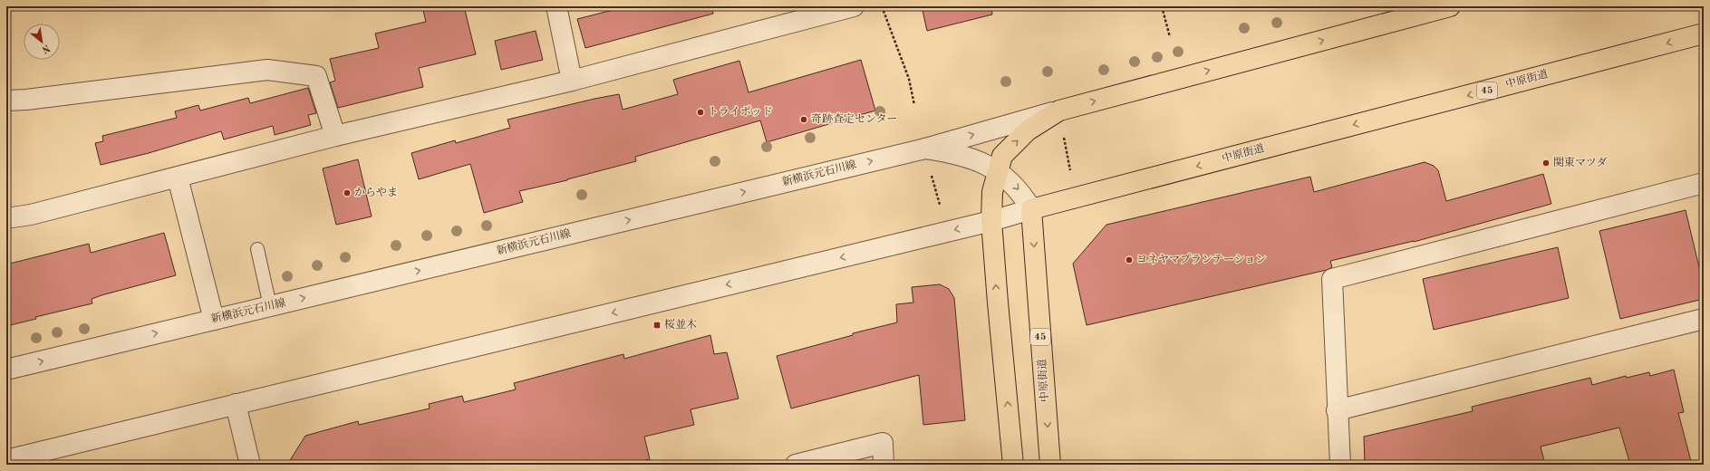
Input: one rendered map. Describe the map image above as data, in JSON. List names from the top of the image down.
{
  "streets": {
    "main road": ["中原街道", "45"],
    "street": ["新横浜元石川線"]
  },
  "places": {
    "other": [
      "トライポッド",
      "奇跡査定センター",
      "関東マツダ",
      "からやま",
      "ヨネヤマプランテーション"
    ],
    "transit": ["桜並木"]
  },
  "north": "bottom right"
}
